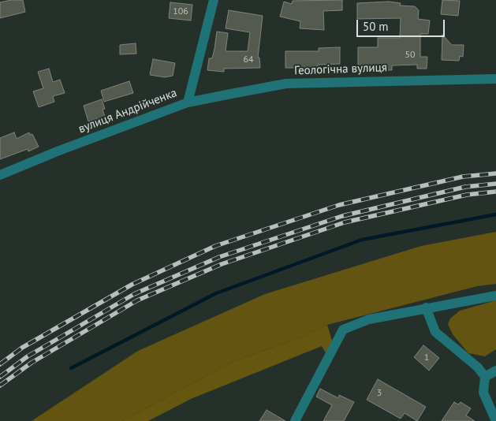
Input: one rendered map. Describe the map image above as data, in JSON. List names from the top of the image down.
{
  "streets": {
    "street": ["Геологічна вулиця", "вулиця Андрійченка"]
  },
  "crossings": [
    ["Геологічна вулиця", "вулиця Андрійченка"]
  ],
  "house_numbers": [
    "106",
    "50",
    "64",
    "1",
    "3"
  ],
  "scale_bar": "50 m"
}
